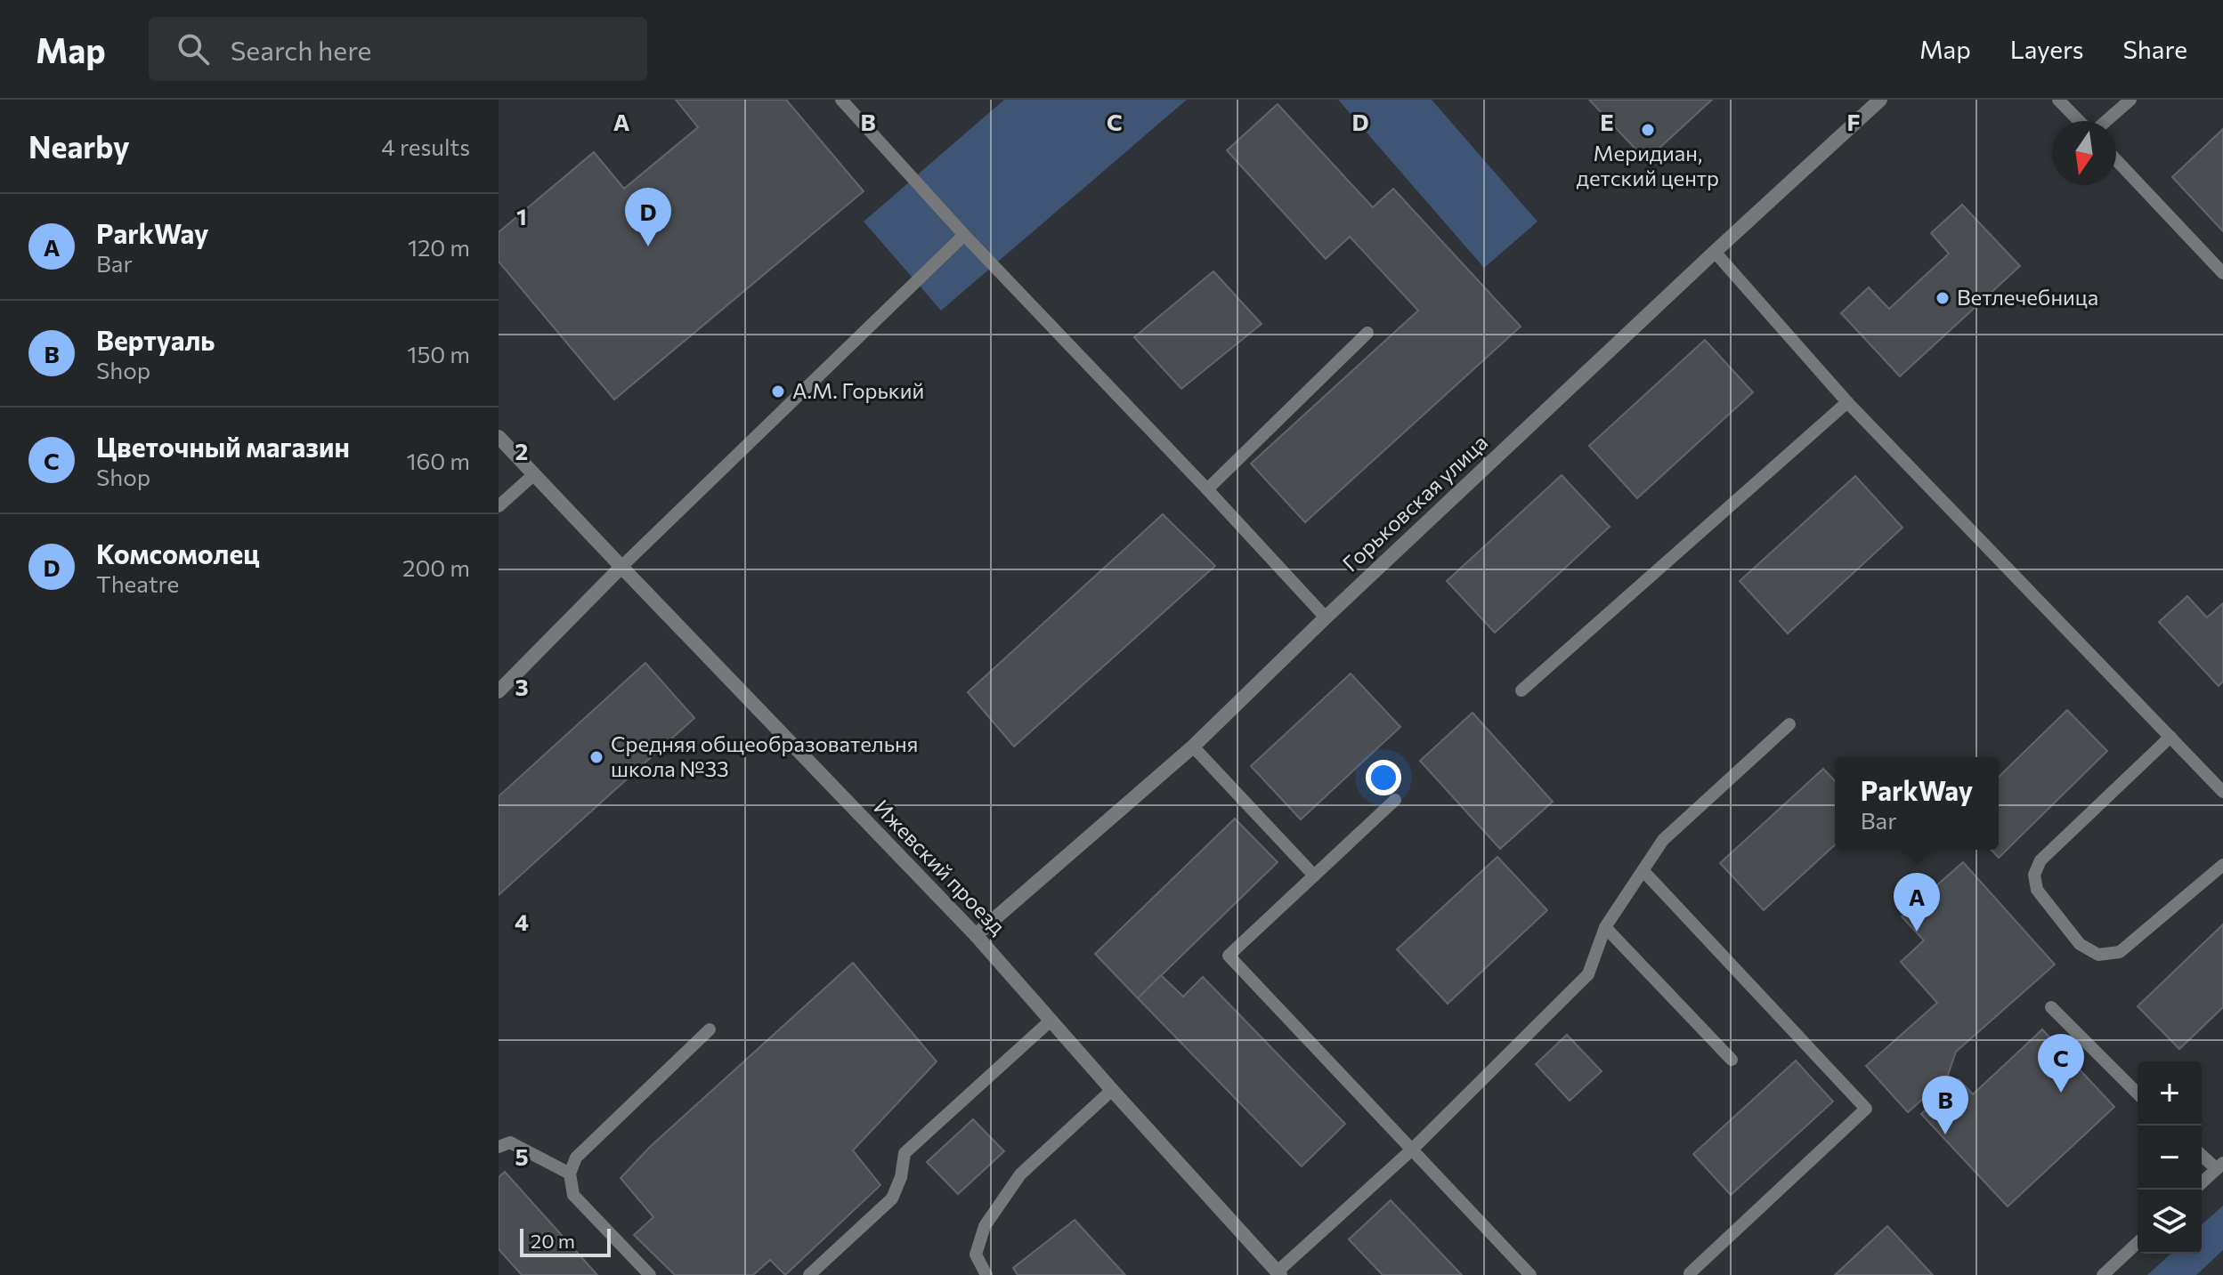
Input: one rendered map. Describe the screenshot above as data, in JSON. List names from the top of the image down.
{
  "streets": {
    "street": ["Горьковская улица", "Ижевский проезд"]
  },
  "crossings": [
    ["Горьковская улица", "Ижевский проезд"]
  ],
  "places": [
    "Меридиан, детский центр",
    "Ветлечебница",
    "А.М. Горький",
    "Средняя общеобразовательня школа №33"
  ],
  "scale_bar": "20 m",
  "north": "bottom",
  "page": {
    "header": "Map",
    "search": "Search here",
    "nav": ["Map", "Layers", "Share"],
    "heading": ["Nearby", "4 results"],
    "pins": [
      "D",
      "A",
      "C",
      "B"
    ],
    "list": [
      {
        "mark": "A",
        "name": "ParkWay",
        "note": "Bar",
        "value": "120 m"
      },
      {
        "mark": "B",
        "name": "Вертуаль",
        "note": "Shop",
        "value": "150 m"
      },
      {
        "mark": "C",
        "name": "Цветочный магазин",
        "note": "Shop",
        "value": "160 m"
      },
      {
        "mark": "D",
        "name": "Комсомолец",
        "note": "Theatre",
        "value": "200 m"
      }
    ],
    "popup": ["ParkWay", "Bar"],
    "map_buttons": ["+", "−"],
    "scale": "20 m"
  },
  "grid": {
    "columns": [
      "A",
      "B",
      "C",
      "D",
      "E",
      "F"
    ],
    "rows": [
      "1",
      "2",
      "3",
      "4",
      "5"
    ]
  }
}
